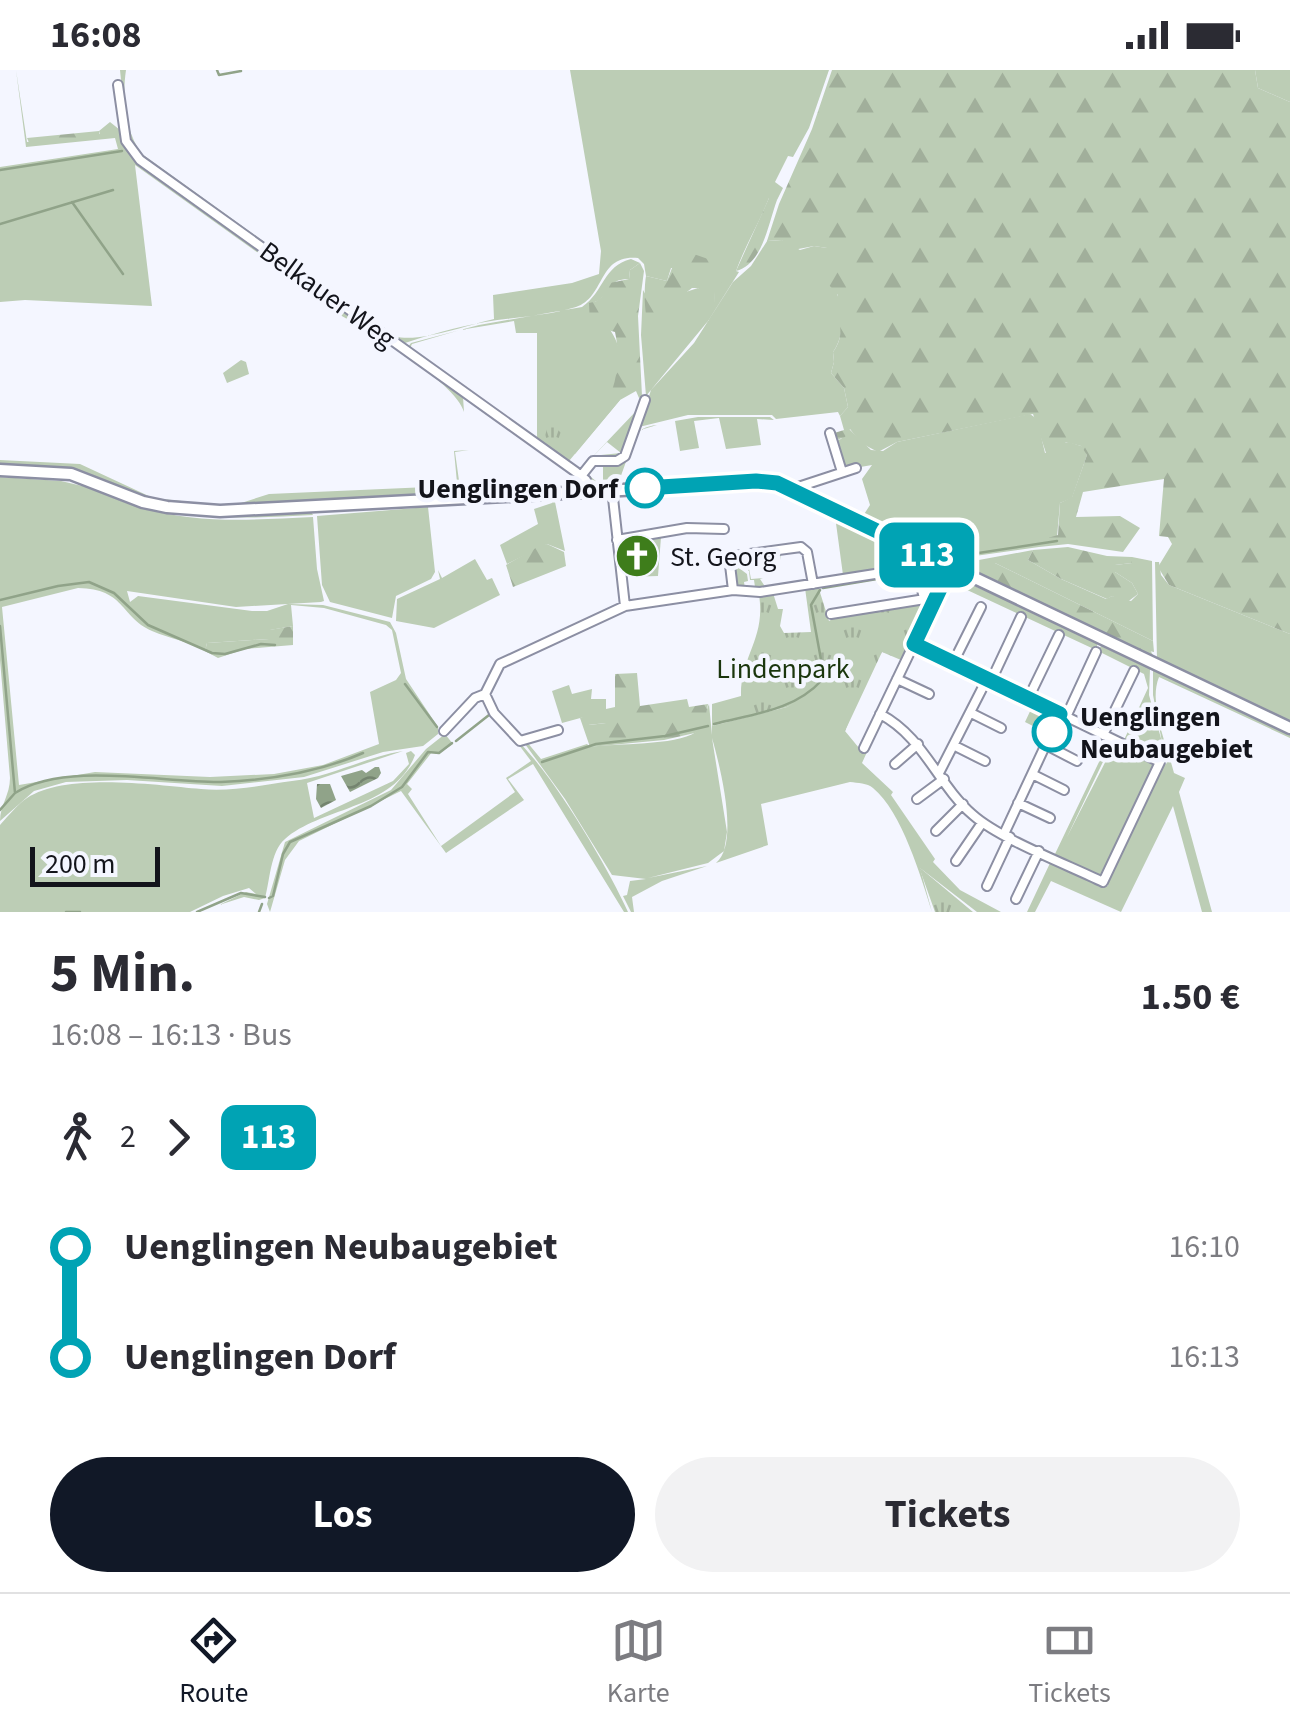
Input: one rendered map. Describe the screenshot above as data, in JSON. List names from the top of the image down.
{
  "streets": {
    "street": ["Belkauer Weg"]
  },
  "parks": ["Lindenpark"],
  "places": {
    "other": ["Uenglingen Dorf", "Uenglingen Neubaugebiet"],
    "church": ["St. Georg"]
  },
  "lines": ["bus line 113"],
  "scale_bar": "200 m",
  "page": {
    "status": "16:08",
    "on_map": "113",
    "scale": "200 m",
    "heading": ["5 Min.", "16:08 – 16:13 · Bus", "1.50 €"],
    "legs": ["2", "113"],
    "list": [
      {
        "name": "Uenglingen Neubaugebiet",
        "value": "16:10"
      },
      {
        "name": "Uenglingen Dorf",
        "value": "16:13"
      }
    ],
    "buttons": ["Los", "Tickets"],
    "tabs": ["Route", "Karte", "Tickets"]
  }
}
